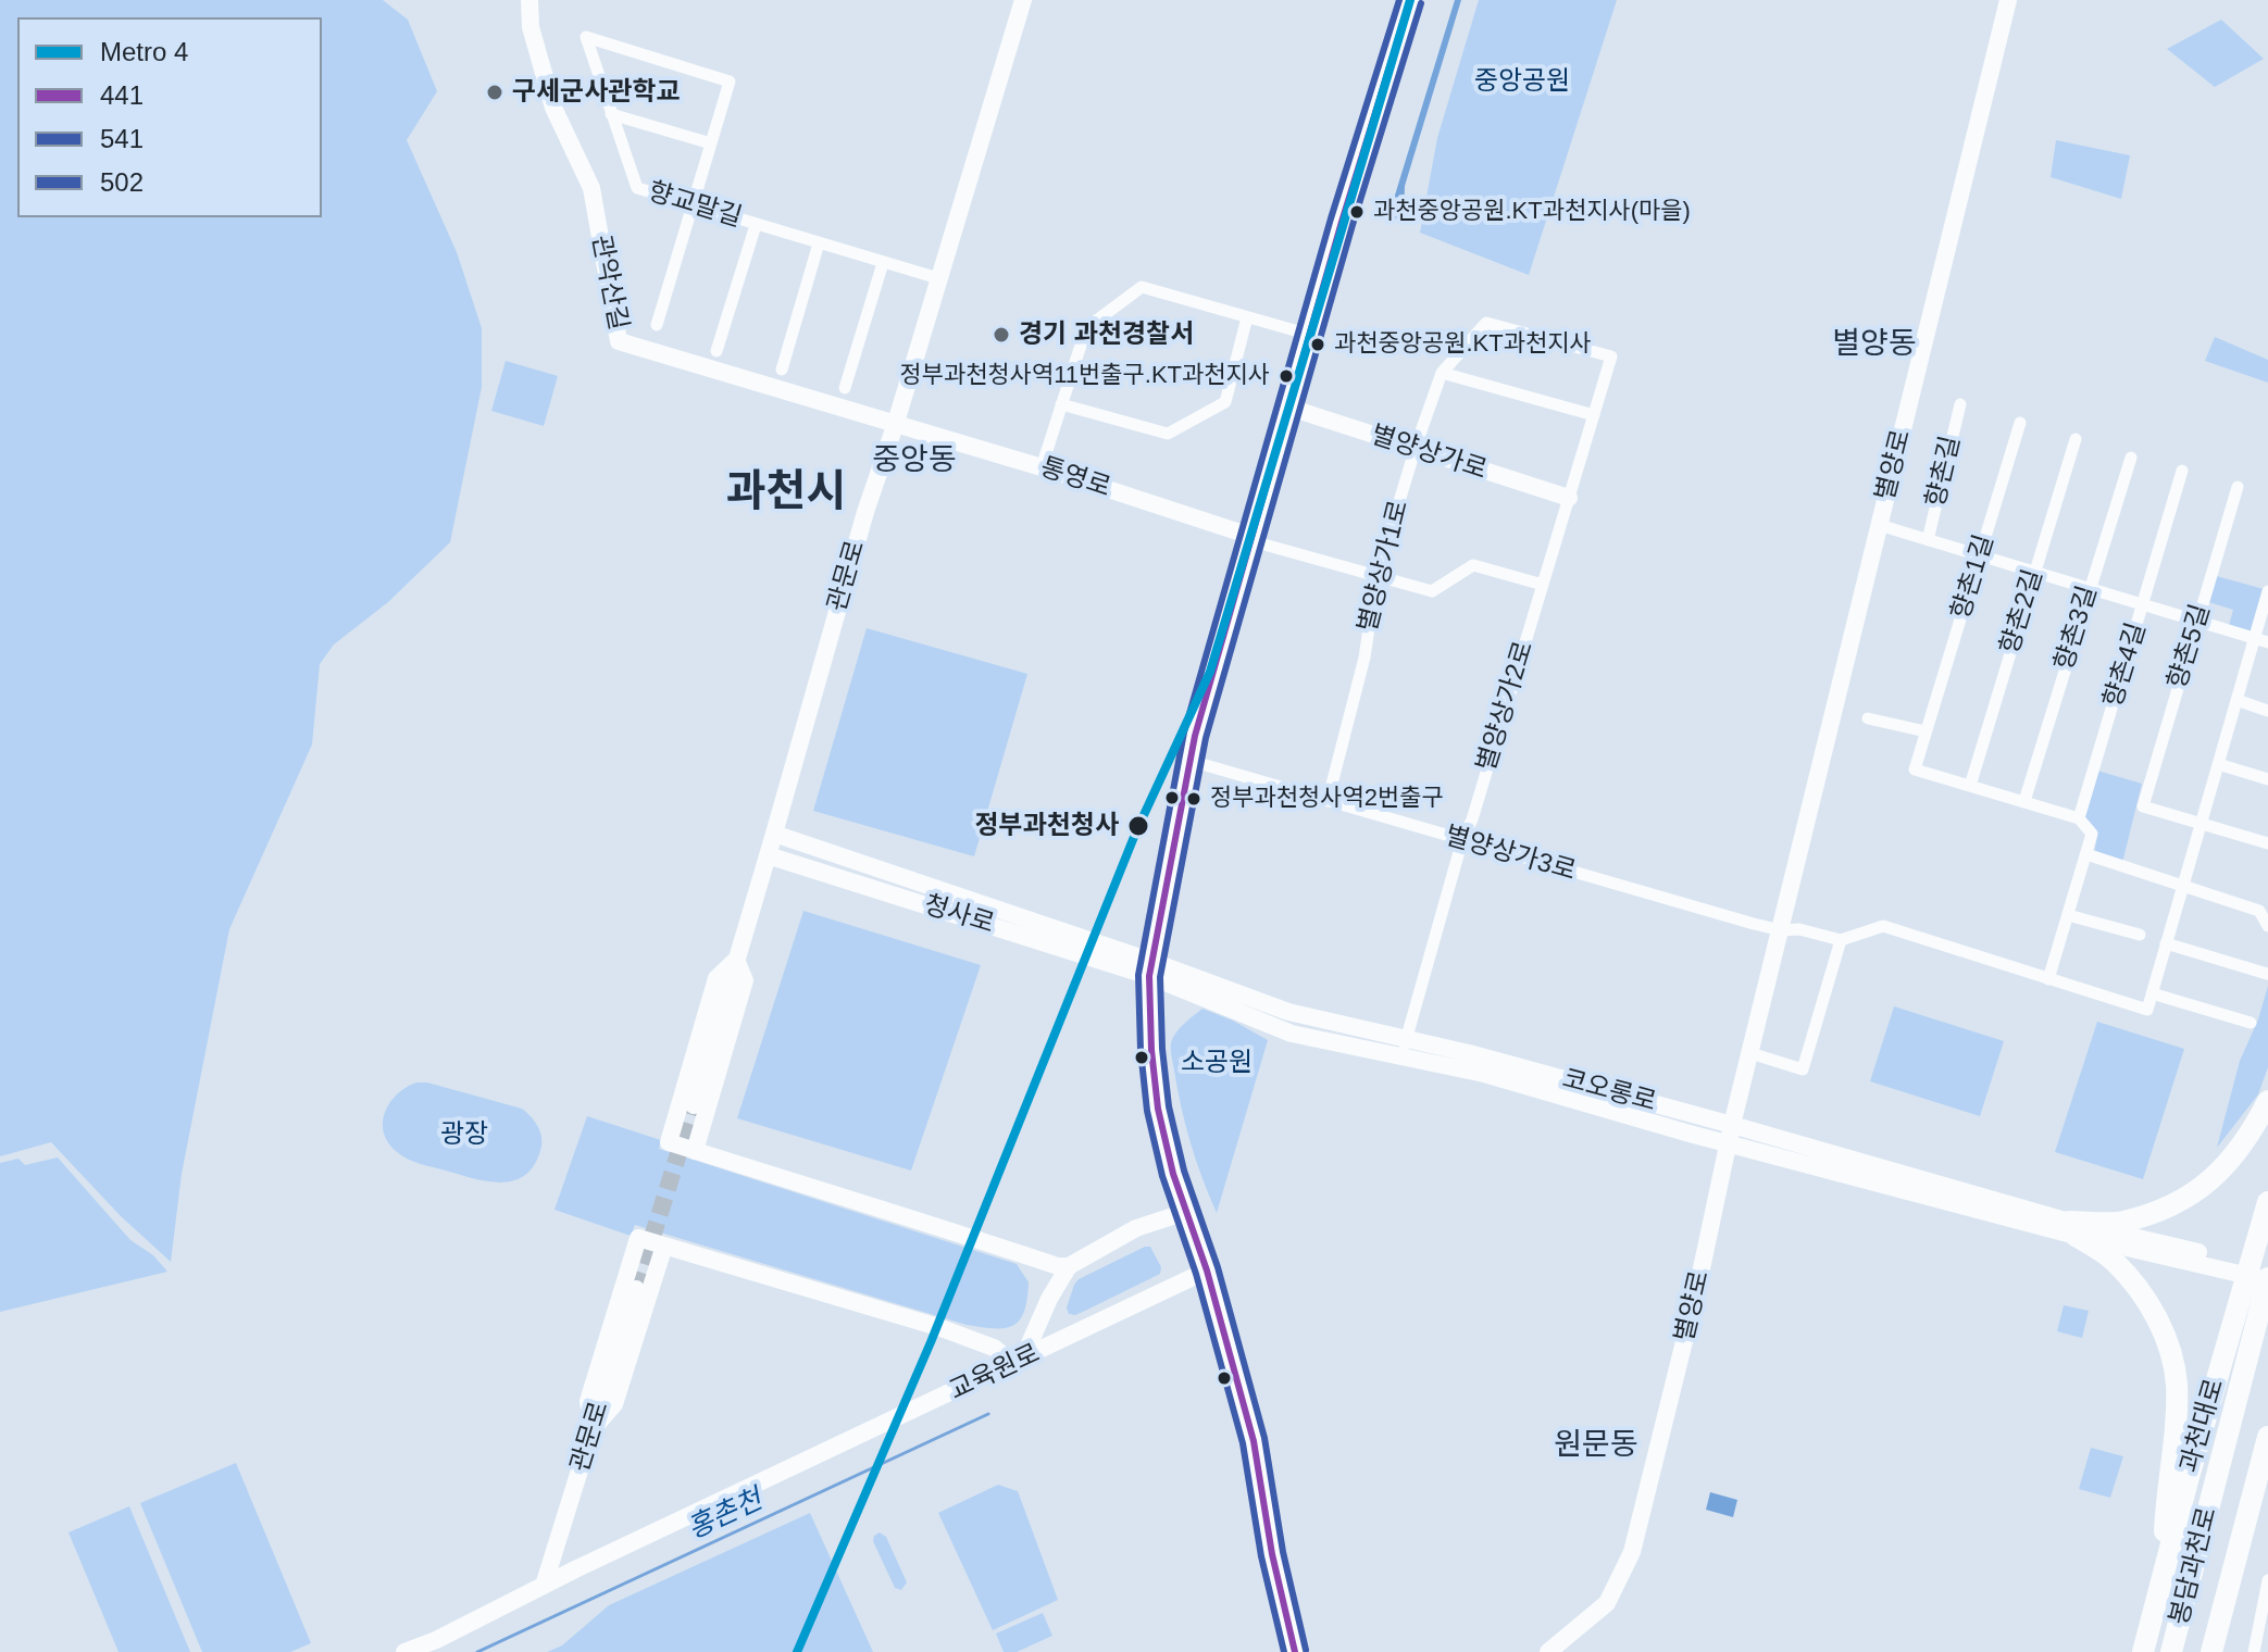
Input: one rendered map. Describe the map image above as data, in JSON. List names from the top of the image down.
{
  "streets": {
    "highway": ["과천대로", "봉담과천로"],
    "street": [
      "향교말길",
      "관악산길",
      "별양상가로",
      "별양로",
      "향촌길",
      "통영로",
      "별양상가1로",
      "관문로",
      "향촌1길",
      "향촌2길",
      "향촌3길",
      "향촌5길",
      "향촌4길",
      "별양상가2로",
      "별양상가3로",
      "청사로",
      "코오롱로",
      "교육원로"
    ]
  },
  "crossings": [
    ["향교말길", "관문로"],
    ["관악산길", "통영로"],
    ["관악산길", "관문로"],
    ["별양상가로", "별양상가1로"],
    ["별양상가로", "별양상가2로"],
    ["별양로", "향촌길"],
    ["별양로", "별양상가3로"],
    ["별양로", "코오롱로"],
    ["향촌길", "향촌1길"],
    ["향촌길", "향촌2길"],
    ["향촌길", "향촌3길"],
    ["향촌길", "향촌5길"],
    ["향촌길", "향촌4길"],
    ["통영로", "관문로"],
    ["별양상가1로", "별양상가2로"],
    ["별양상가1로", "별양상가3로"],
    ["관문로", "청사로"],
    ["관문로", "교육원로"],
    ["향촌1길", "향촌2길"],
    ["별양상가2로", "별양상가3로"],
    ["별양상가2로", "코오롱로"],
    ["과천대로", "봉담과천로"]
  ],
  "districts": [
    "별양동",
    "중앙동",
    "과천시",
    "원문동"
  ],
  "water": ["홍촌천"],
  "parks": ["중앙공원", "소공원", "광장"],
  "places": [
    "구세군사관학교",
    "과천중앙공원.KT과천지사(마을)",
    "경기 과천경찰서",
    "과천중앙공원.KT과천지사",
    "정부과천청사역11번출구.KT과천지사",
    "정부과천청사역2번출구",
    "정부과천청사"
  ],
  "lines": [
    "metro line 4",
    "transit line 441",
    "transit line 502",
    "transit line 541"
  ],
  "legend": [
    "Metro 4",
    "441",
    "541",
    "502"
  ]
}
